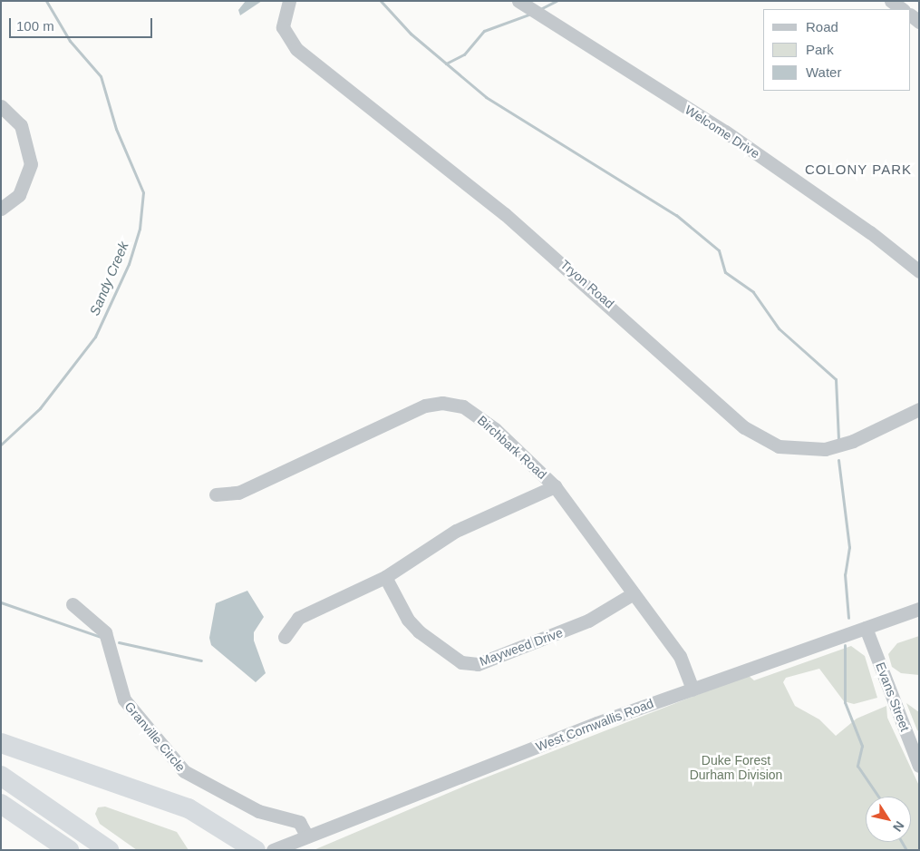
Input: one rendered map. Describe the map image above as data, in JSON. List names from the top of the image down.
{
  "streets": {
    "street": [
      "Welcome Drive",
      "Tryon Road",
      "Birchbark Road",
      "Mayweed Drive",
      "Evans Street",
      "West Cornwallis Road",
      "Granville Circle"
    ]
  },
  "crossings": [
    ["Birchbark Road", "Mayweed Drive"],
    ["Birchbark Road", "West Cornwallis Road"],
    ["Evans Street", "West Cornwallis Road"],
    ["West Cornwallis Road", "Granville Circle"]
  ],
  "districts": ["COLONY PARK"],
  "water": ["Sandy Creek"],
  "parks": ["Duke Forest Durham Division"],
  "legend": ["Road", "Park", "Water"],
  "scale_bar": "100 m",
  "north": "bottom right"
}
